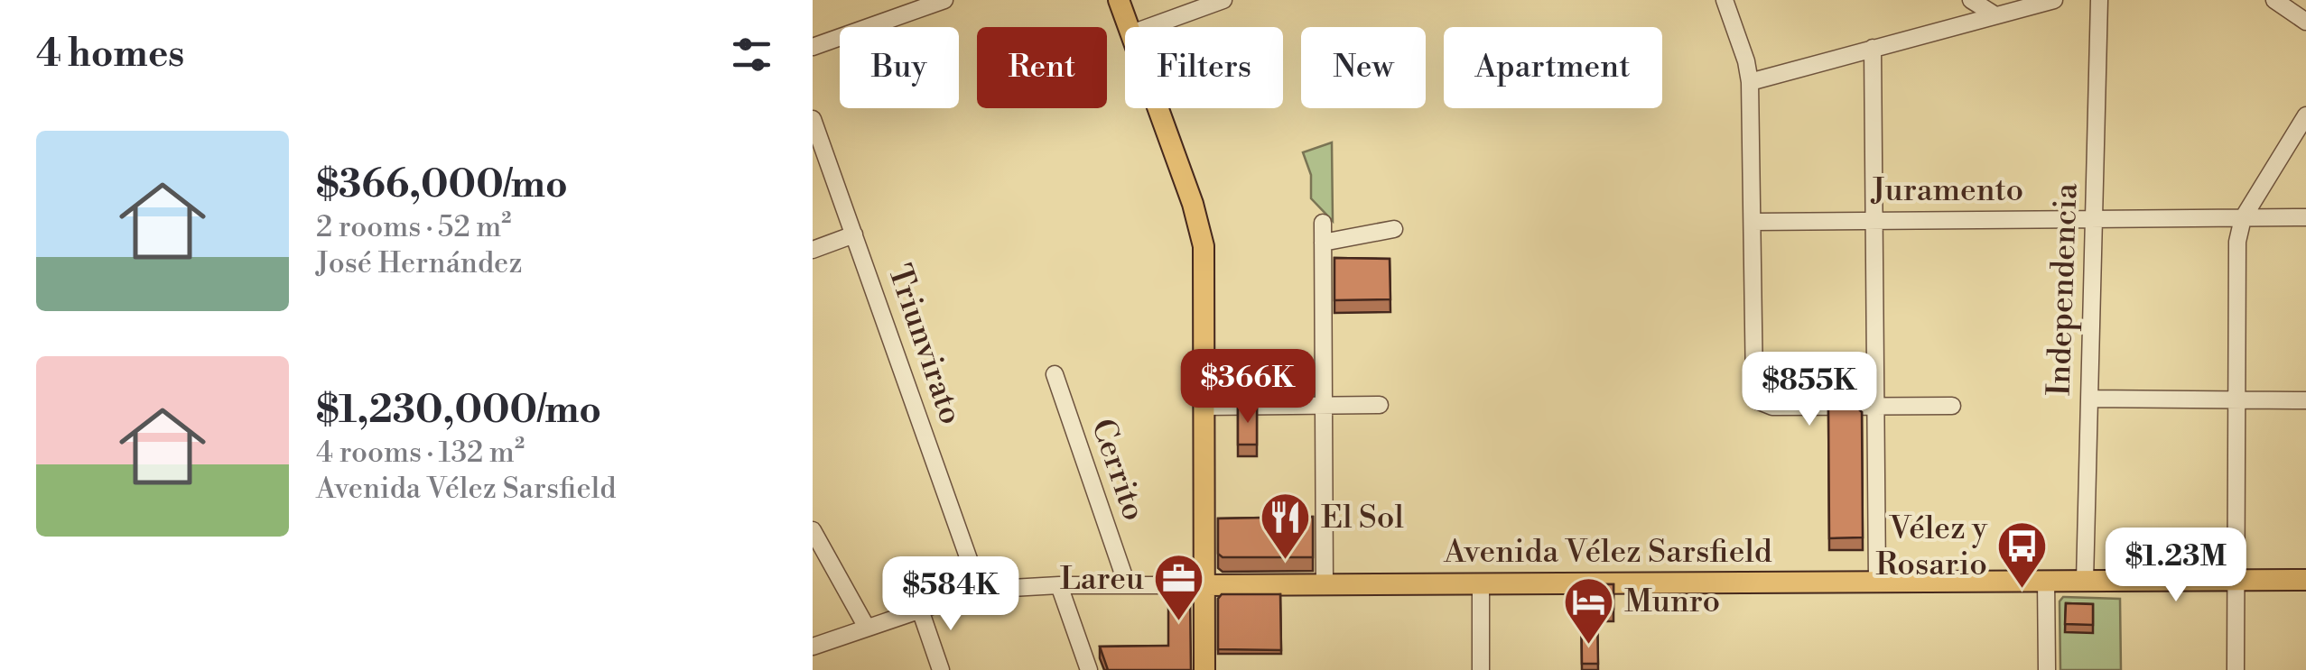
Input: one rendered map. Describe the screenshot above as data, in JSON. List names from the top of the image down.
{
  "streets": {
    "main road": ["Avenida Vélez Sarsfield"],
    "street": [
      "Juramento",
      "Independencia",
      "Triunvirato",
      "Cerrito"
    ]
  },
  "crossings": [
    ["Juramento", "Independencia"],
    ["Independencia", "Avenida Vélez Sarsfield"],
    ["Triunvirato", "Avenida Vélez Sarsfield"],
    ["Cerrito", "Avenida Vélez Sarsfield"]
  ],
  "places": {
    "restaurant": ["El Sol"],
    "bus stop": ["Vélez y Rosario"],
    "office": ["Lareu"],
    "hotel": ["Munro"]
  },
  "page": {
    "heading": "4 homes",
    "chip": [
      "Buy",
      "Rent",
      "Filters",
      "New",
      "Apartment"
    ],
    "list": [
      {
        "name": "$366,000/mo",
        "note": "2 rooms · 52 m² · José Hernández"
      },
      {
        "name": "$1,230,000/mo",
        "note": "4 rooms · 132 m² · Avenida Vélez Sarsfield"
      }
    ],
    "price": [
      "$366K",
      "$855K",
      "$1.23M",
      "$584K"
    ]
  }
}
